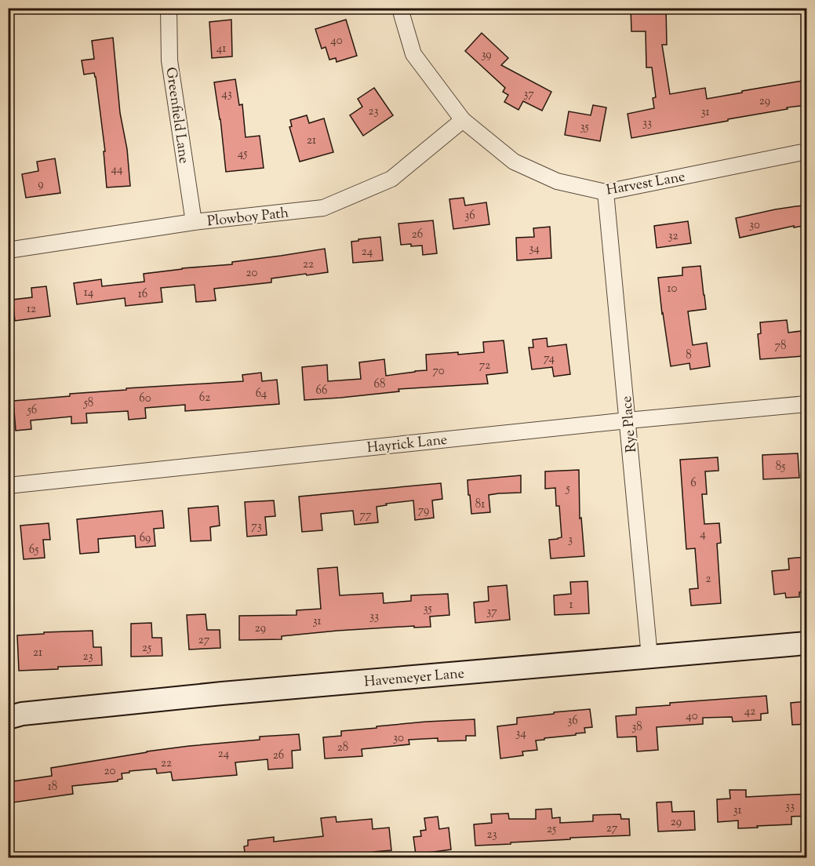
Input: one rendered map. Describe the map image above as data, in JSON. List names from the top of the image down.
{
  "streets": {
    "street": [
      "Greenfield Lane",
      "Harvest Lane",
      "Plowboy Path",
      "Rye Place",
      "Hayrick Lane",
      "Havemeyer Lane"
    ]
  },
  "crossings": [
    ["Greenfield Lane", "Plowboy Path"],
    ["Harvest Lane", "Plowboy Path"],
    ["Harvest Lane", "Rye Place"],
    ["Rye Place", "Hayrick Lane"],
    ["Rye Place", "Havemeyer Lane"]
  ],
  "house_numbers": [
    "40",
    "41",
    "39",
    "43",
    "37",
    "29",
    "23",
    "31",
    "33",
    "35",
    "21",
    "45",
    "44",
    "9",
    "36",
    "30",
    "26",
    "32",
    "34",
    "24",
    "22",
    "20",
    "10",
    "14",
    "16",
    "12",
    "78",
    "8",
    "74",
    "72",
    "70",
    "68",
    "66",
    "64",
    "62",
    "60",
    "58",
    "56",
    "85",
    "6",
    "5",
    "81",
    "79",
    "77",
    "73",
    "4",
    "69",
    "3",
    "65",
    "2",
    "1",
    "35",
    "37",
    "33",
    "31",
    "29",
    "27",
    "25",
    "21",
    "23",
    "42",
    "40",
    "36",
    "38",
    "34",
    "30",
    "28",
    "24",
    "26",
    "22",
    "20",
    "18",
    "33",
    "31",
    "29",
    "27",
    "25",
    "23"
  ]
}
